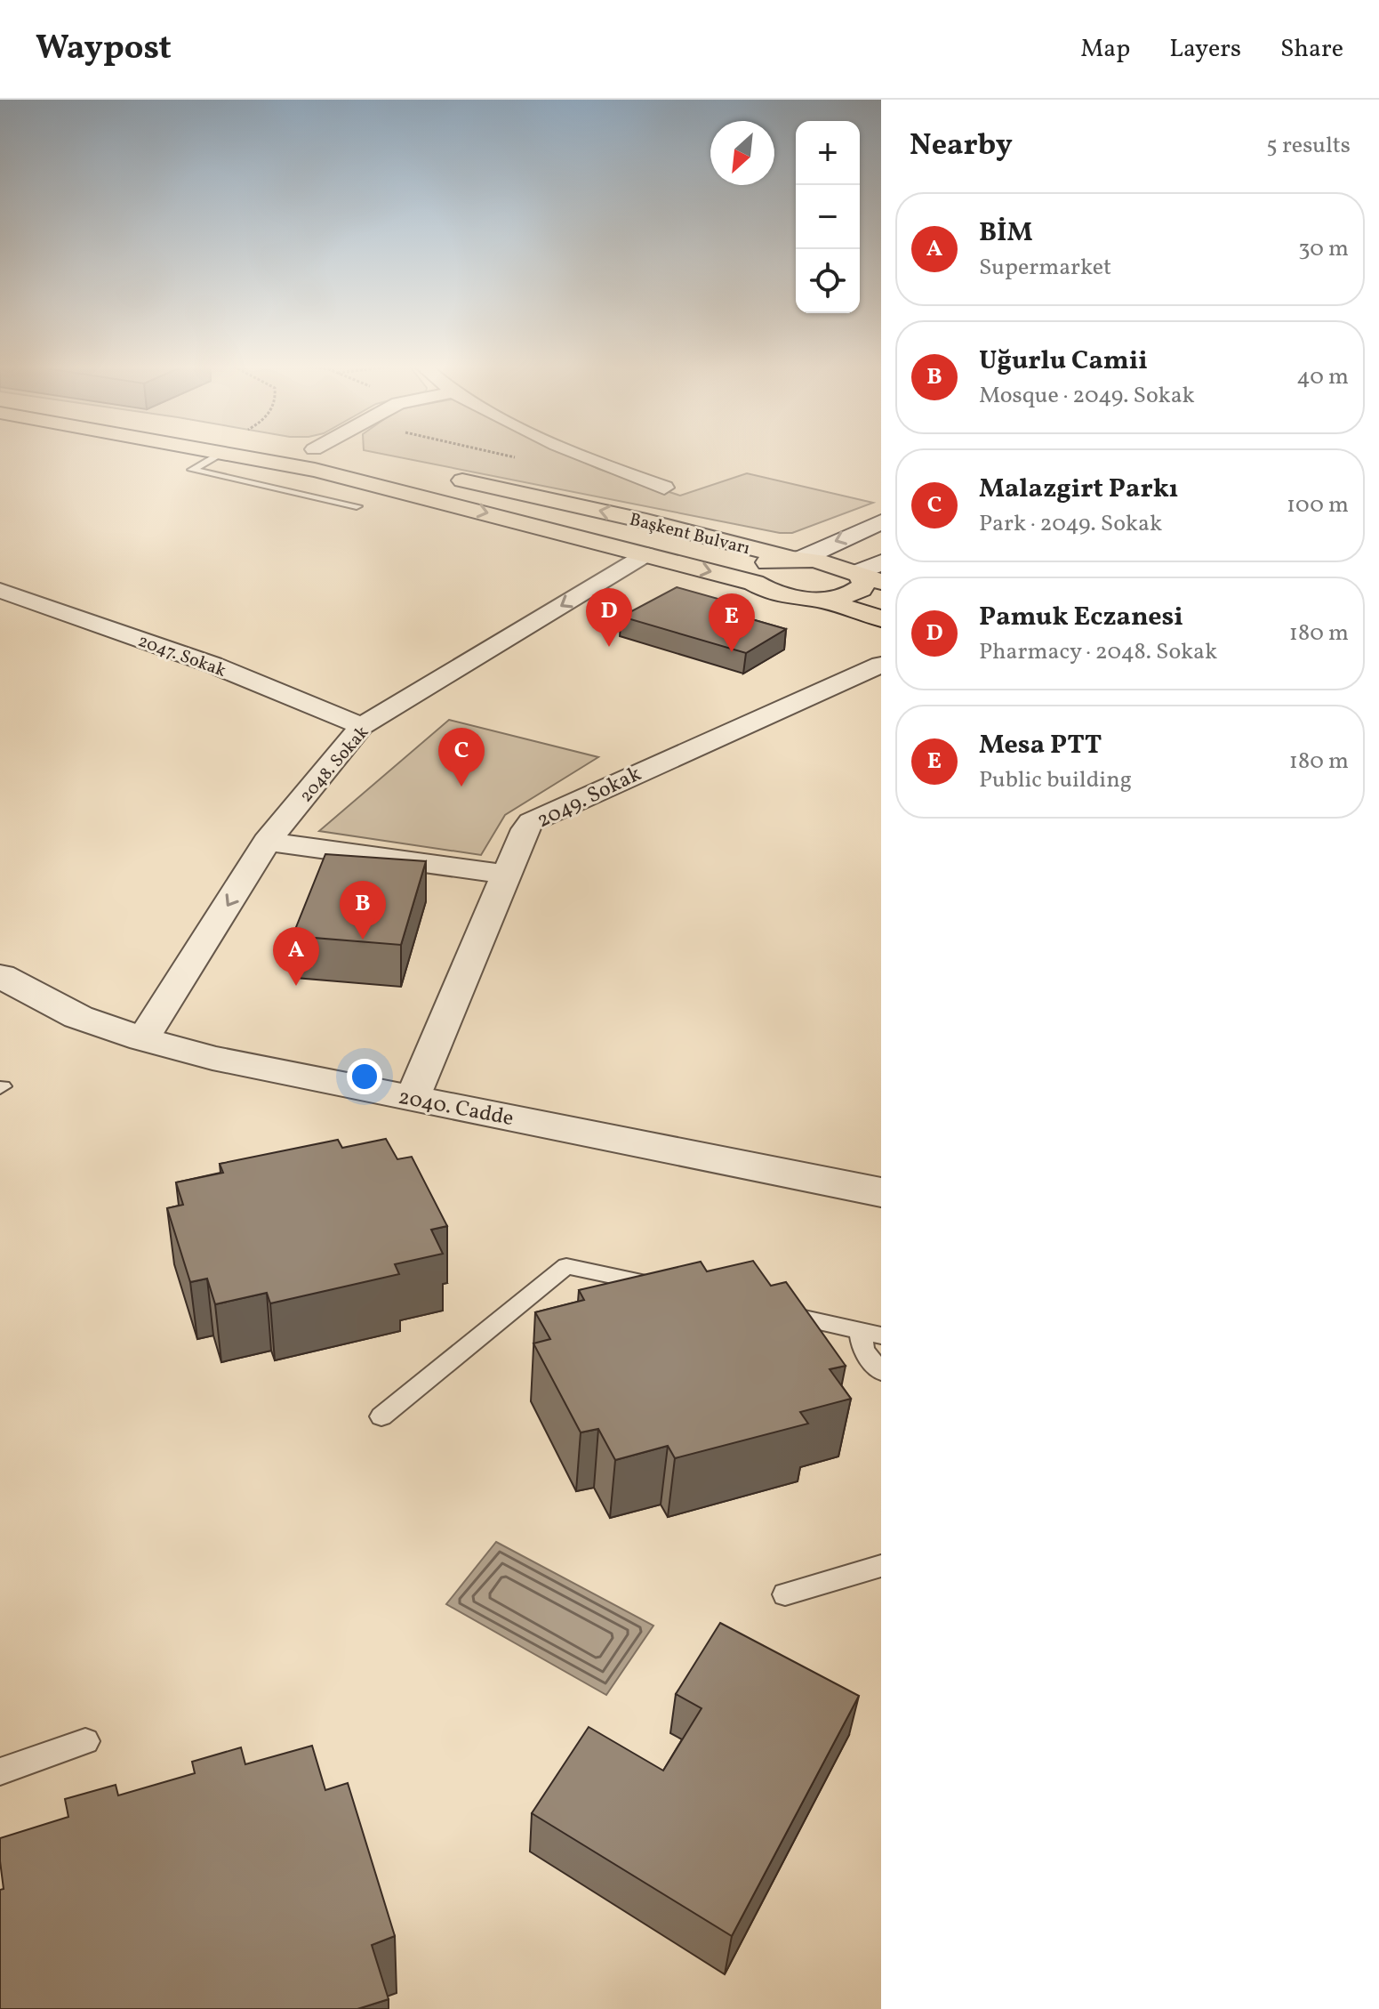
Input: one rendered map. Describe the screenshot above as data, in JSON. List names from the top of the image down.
{
  "streets": {
    "main road": ["Başkent Bulvarı"],
    "street": [
      "2047. Sokak",
      "2048. Sokak",
      "2049. Sokak",
      "2040. Cadde"
    ]
  },
  "crossings": [
    ["Başkent Bulvarı", "2048. Sokak"],
    ["2047. Sokak", "2048. Sokak"],
    ["2048. Sokak", "2040. Cadde"],
    ["2049. Sokak", "2040. Cadde"]
  ],
  "one_way": ["2048. Sokak"],
  "north": "bottom left",
  "page": {
    "header": "Waypost",
    "nav": ["Map", "Layers", "Share"],
    "heading": ["Nearby", "5 results"],
    "map_buttons": ["+", "−"],
    "list": [
      {
        "mark": "A",
        "name": "BİM",
        "note": "Supermarket",
        "value": "30 m"
      },
      {
        "mark": "B",
        "name": "Uğurlu Camii",
        "note": "Mosque · 2049. Sokak",
        "value": "40 m"
      },
      {
        "mark": "C",
        "name": "Malazgirt Parkı",
        "note": "Park · 2049. Sokak",
        "value": "100 m"
      },
      {
        "mark": "D",
        "name": "Pamuk Eczanesi",
        "note": "Pharmacy · 2048. Sokak",
        "value": "180 m"
      },
      {
        "mark": "E",
        "name": "Mesa PTT",
        "note": "Public building",
        "value": "180 m"
      }
    ],
    "pins": [
      "D",
      "E",
      "C",
      "B",
      "A"
    ]
  }
}
